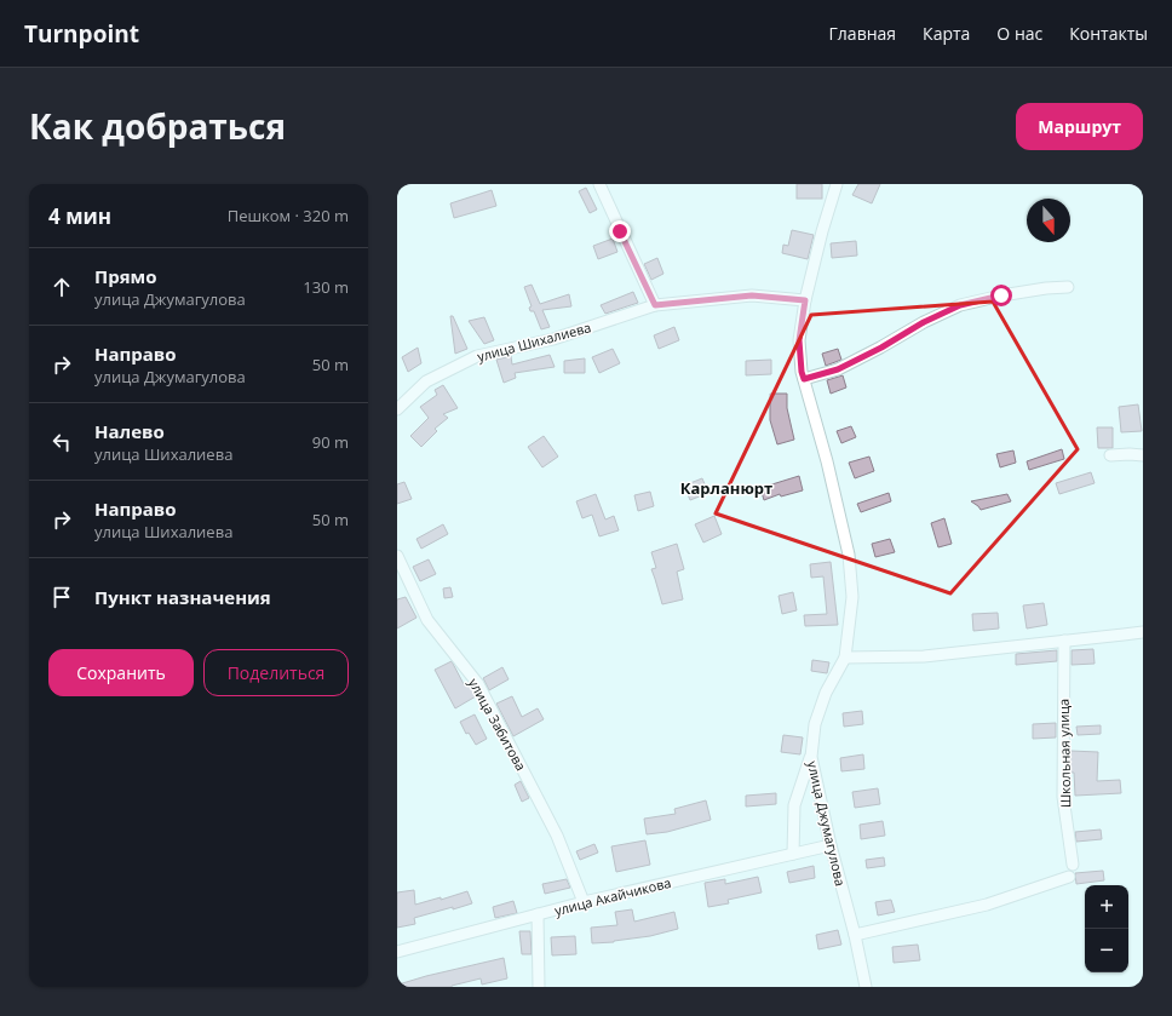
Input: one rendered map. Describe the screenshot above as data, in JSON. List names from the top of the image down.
{
  "streets": {
    "street": [
      "улица Шихалиева",
      "улица Забитова",
      "Школьная улица",
      "улица Джумагулова",
      "улица Акайчикова"
    ]
  },
  "crossings": [
    ["улица Шихалиева", "улица Джумагулова"],
    ["улица Забитова", "улица Акайчикова"],
    ["улица Джумагулова", "улица Акайчикова"]
  ],
  "districts": ["Карланюрт"],
  "north": "bottom",
  "page": {
    "header": "Turnpoint",
    "nav": [
      "Главная",
      "Карта",
      "О нас",
      "Контакты"
    ],
    "title": "Как добраться",
    "buttons": [
      "Маршрут",
      ["Сохранить", "Поделиться"]
    ],
    "heading": ["4 мин", "Пешком · 320 m"],
    "list": [
      ["Прямо", "улица Джумагулова", "130 m"],
      ["Направо", "улица Джумагулова", "50 m"],
      ["Налево", "улица Шихалиева", "90 m"],
      ["Направо", "улица Шихалиева", "50 m"],
      "Пункт назначения"
    ],
    "map_buttons": ["+", "−"]
  }
}
